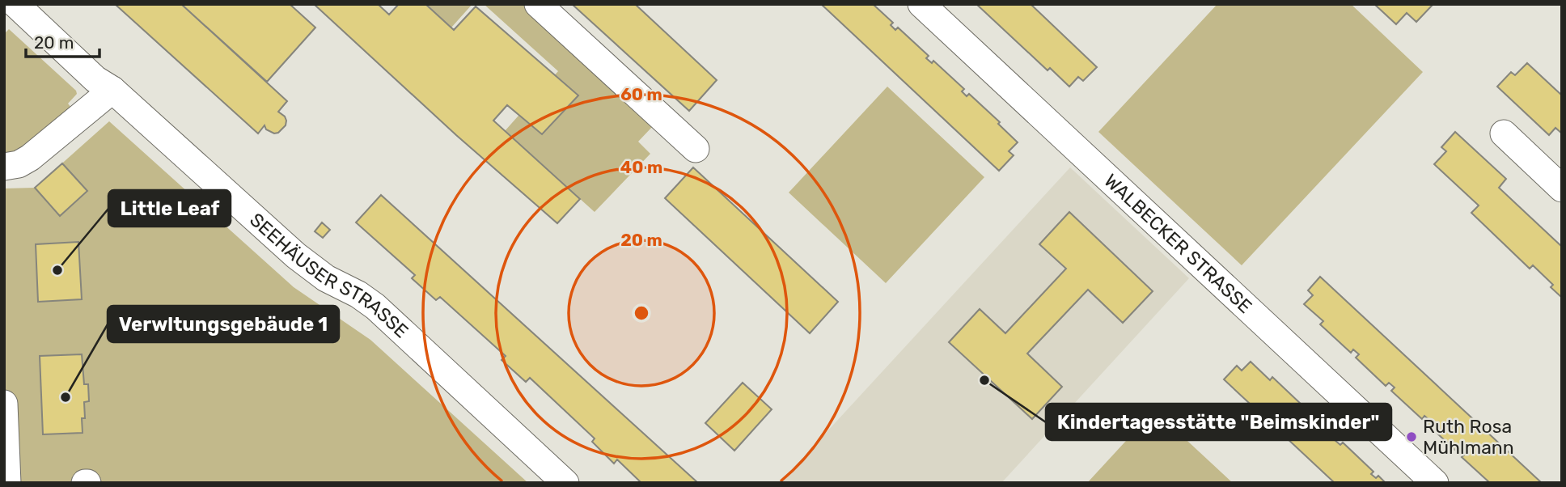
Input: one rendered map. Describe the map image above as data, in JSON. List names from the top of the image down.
{
  "streets": {
    "street": ["WALBECKER STRASSE", "SEEHÄUSER STRASSE"]
  },
  "places": [
    "Little Leaf",
    "Kindertagesstätte \"Beimskinder\"",
    "Verwltungsgebäude 1",
    "Ruth Rosa Mühlmann"
  ],
  "scale_bar": "20 m",
  "rings": ["60 m", "40 m", "20 m"]
}
